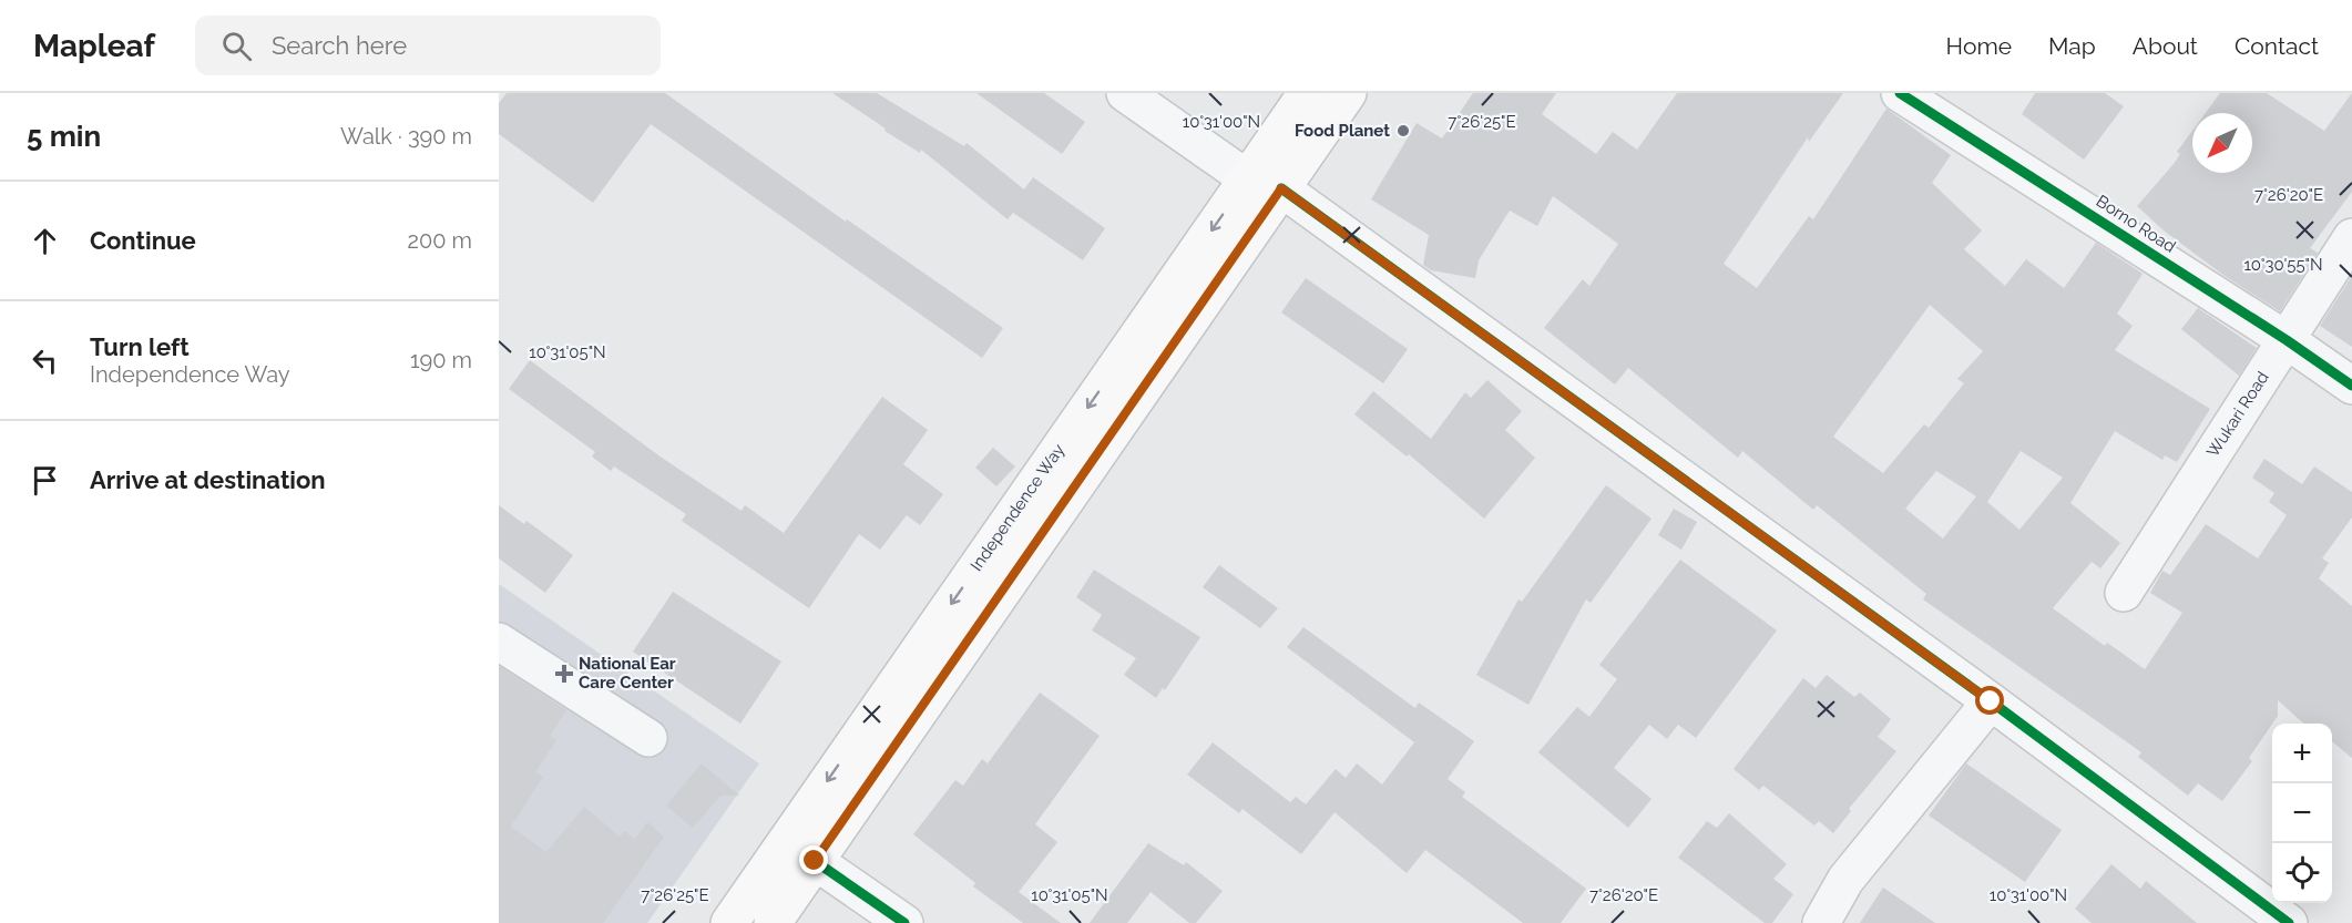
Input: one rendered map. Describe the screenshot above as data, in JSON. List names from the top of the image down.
{
  "streets": {
    "main road": ["Independence Way"],
    "street": ["Borno Road", "Wukari Road"]
  },
  "crossings": [
    ["Borno Road", "Wukari Road"]
  ],
  "places": {
    "other": ["Food Planet"],
    "health": ["National Ear Care Center"]
  },
  "north": "bottom left",
  "page": {
    "header": "Mapleaf",
    "search": "Search here",
    "nav": [
      "Home",
      "Map",
      "About",
      "Contact"
    ],
    "heading": ["5 min", "Walk · 390 m"],
    "list": [
      ["Continue", "200 m"],
      ["Turn left", "Independence Way", "190 m"],
      "Arrive at destination"
    ],
    "map_buttons": ["+", "−"]
  },
  "coordinates": [
    "10°31'00\"N",
    "7°26'25\"E",
    "7°26'20\"E",
    "10°30'55\"N",
    "10°31'05\"N"
  ]
}
